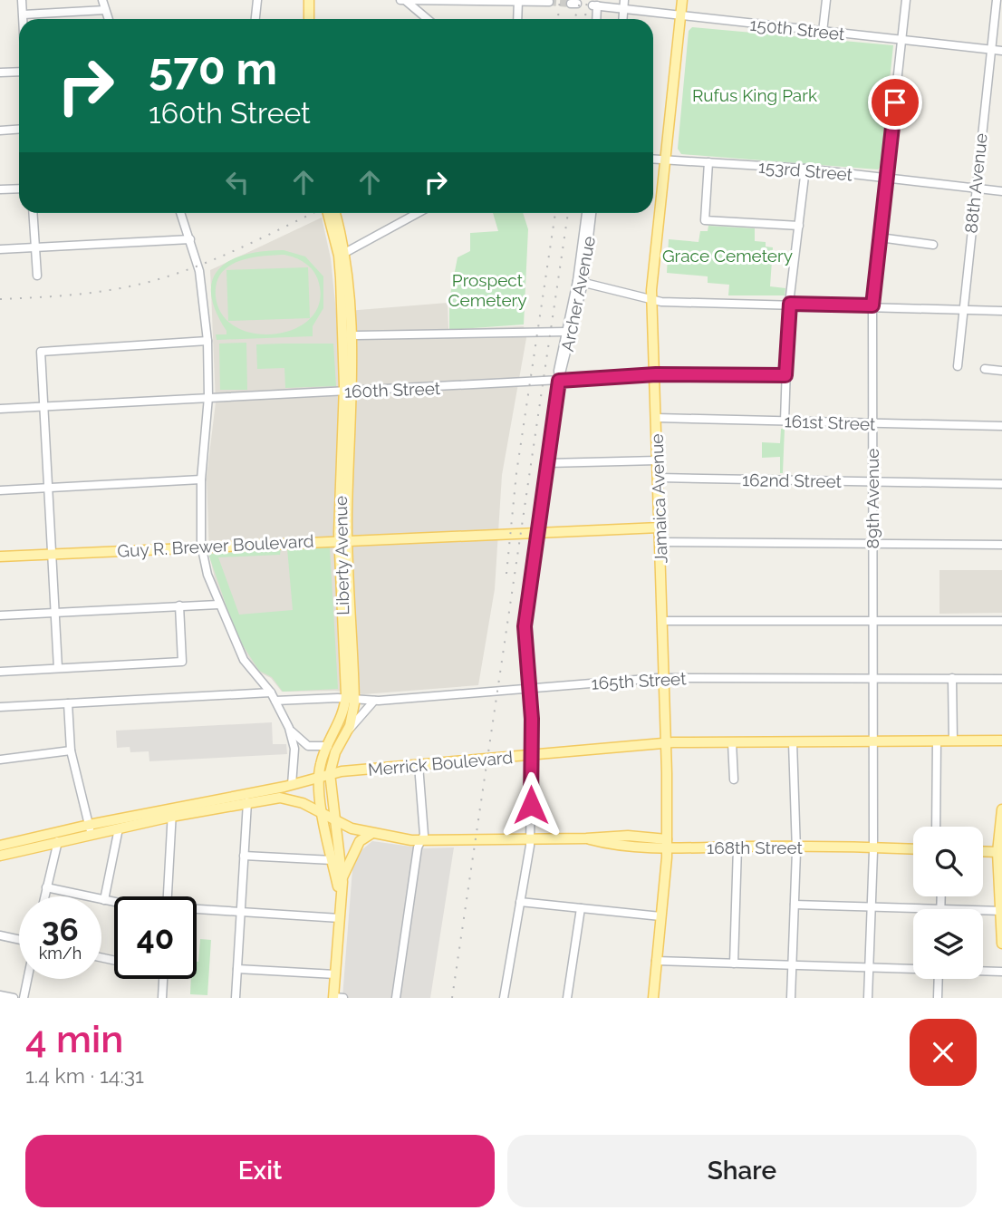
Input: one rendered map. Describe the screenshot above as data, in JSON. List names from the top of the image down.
{
  "streets": {
    "main road": [
      "Jamaica Avenue",
      "Guy R. Brewer Boulevard",
      "Liberty Avenue",
      "Merrick Boulevard",
      "168th Street"
    ],
    "street": [
      "150th Street",
      "153rd Street",
      "88th Avenue",
      "Archer Avenue",
      "160th Street",
      "161st Street",
      "162nd Street",
      "89th Avenue",
      "165th Street"
    ]
  },
  "crossings": [
    ["150th Street", "88th Avenue"],
    ["150th Street", "Jamaica Avenue"],
    ["150th Street", "89th Avenue"],
    ["153rd Street", "88th Avenue"],
    ["153rd Street", "Jamaica Avenue"],
    ["153rd Street", "89th Avenue"],
    ["Archer Avenue", "160th Street"],
    ["Archer Avenue", "Guy R. Brewer Boulevard"],
    ["Archer Avenue", "165th Street"],
    ["Archer Avenue", "Merrick Boulevard"],
    ["Archer Avenue", "168th Street"],
    ["160th Street", "Jamaica Avenue"],
    ["160th Street", "Liberty Avenue"],
    ["161st Street", "Jamaica Avenue"],
    ["161st Street", "89th Avenue"],
    ["162nd Street", "Jamaica Avenue"],
    ["162nd Street", "89th Avenue"],
    ["Jamaica Avenue", "Guy R. Brewer Boulevard"],
    ["Jamaica Avenue", "165th Street"],
    ["Jamaica Avenue", "Merrick Boulevard"],
    ["Jamaica Avenue", "168th Street"],
    ["89th Avenue", "165th Street"],
    ["89th Avenue", "Merrick Boulevard"],
    ["89th Avenue", "168th Street"],
    ["Guy R. Brewer Boulevard", "Liberty Avenue"],
    ["Liberty Avenue", "165th Street"],
    ["Liberty Avenue", "Merrick Boulevard"],
    ["Liberty Avenue", "168th Street"],
    ["Merrick Boulevard", "168th Street"]
  ],
  "parks": ["Rufus King Park", "Grace Cemetery", "Prospect Cemetery"],
  "page": {
    "turn": ["570 m", "160th Street"],
    "speed": "36 km/h",
    "limit": "40",
    "heading": ["4 min", "1.4 km · 14:31"],
    "buttons": ["Exit", "Share"]
  }
}
